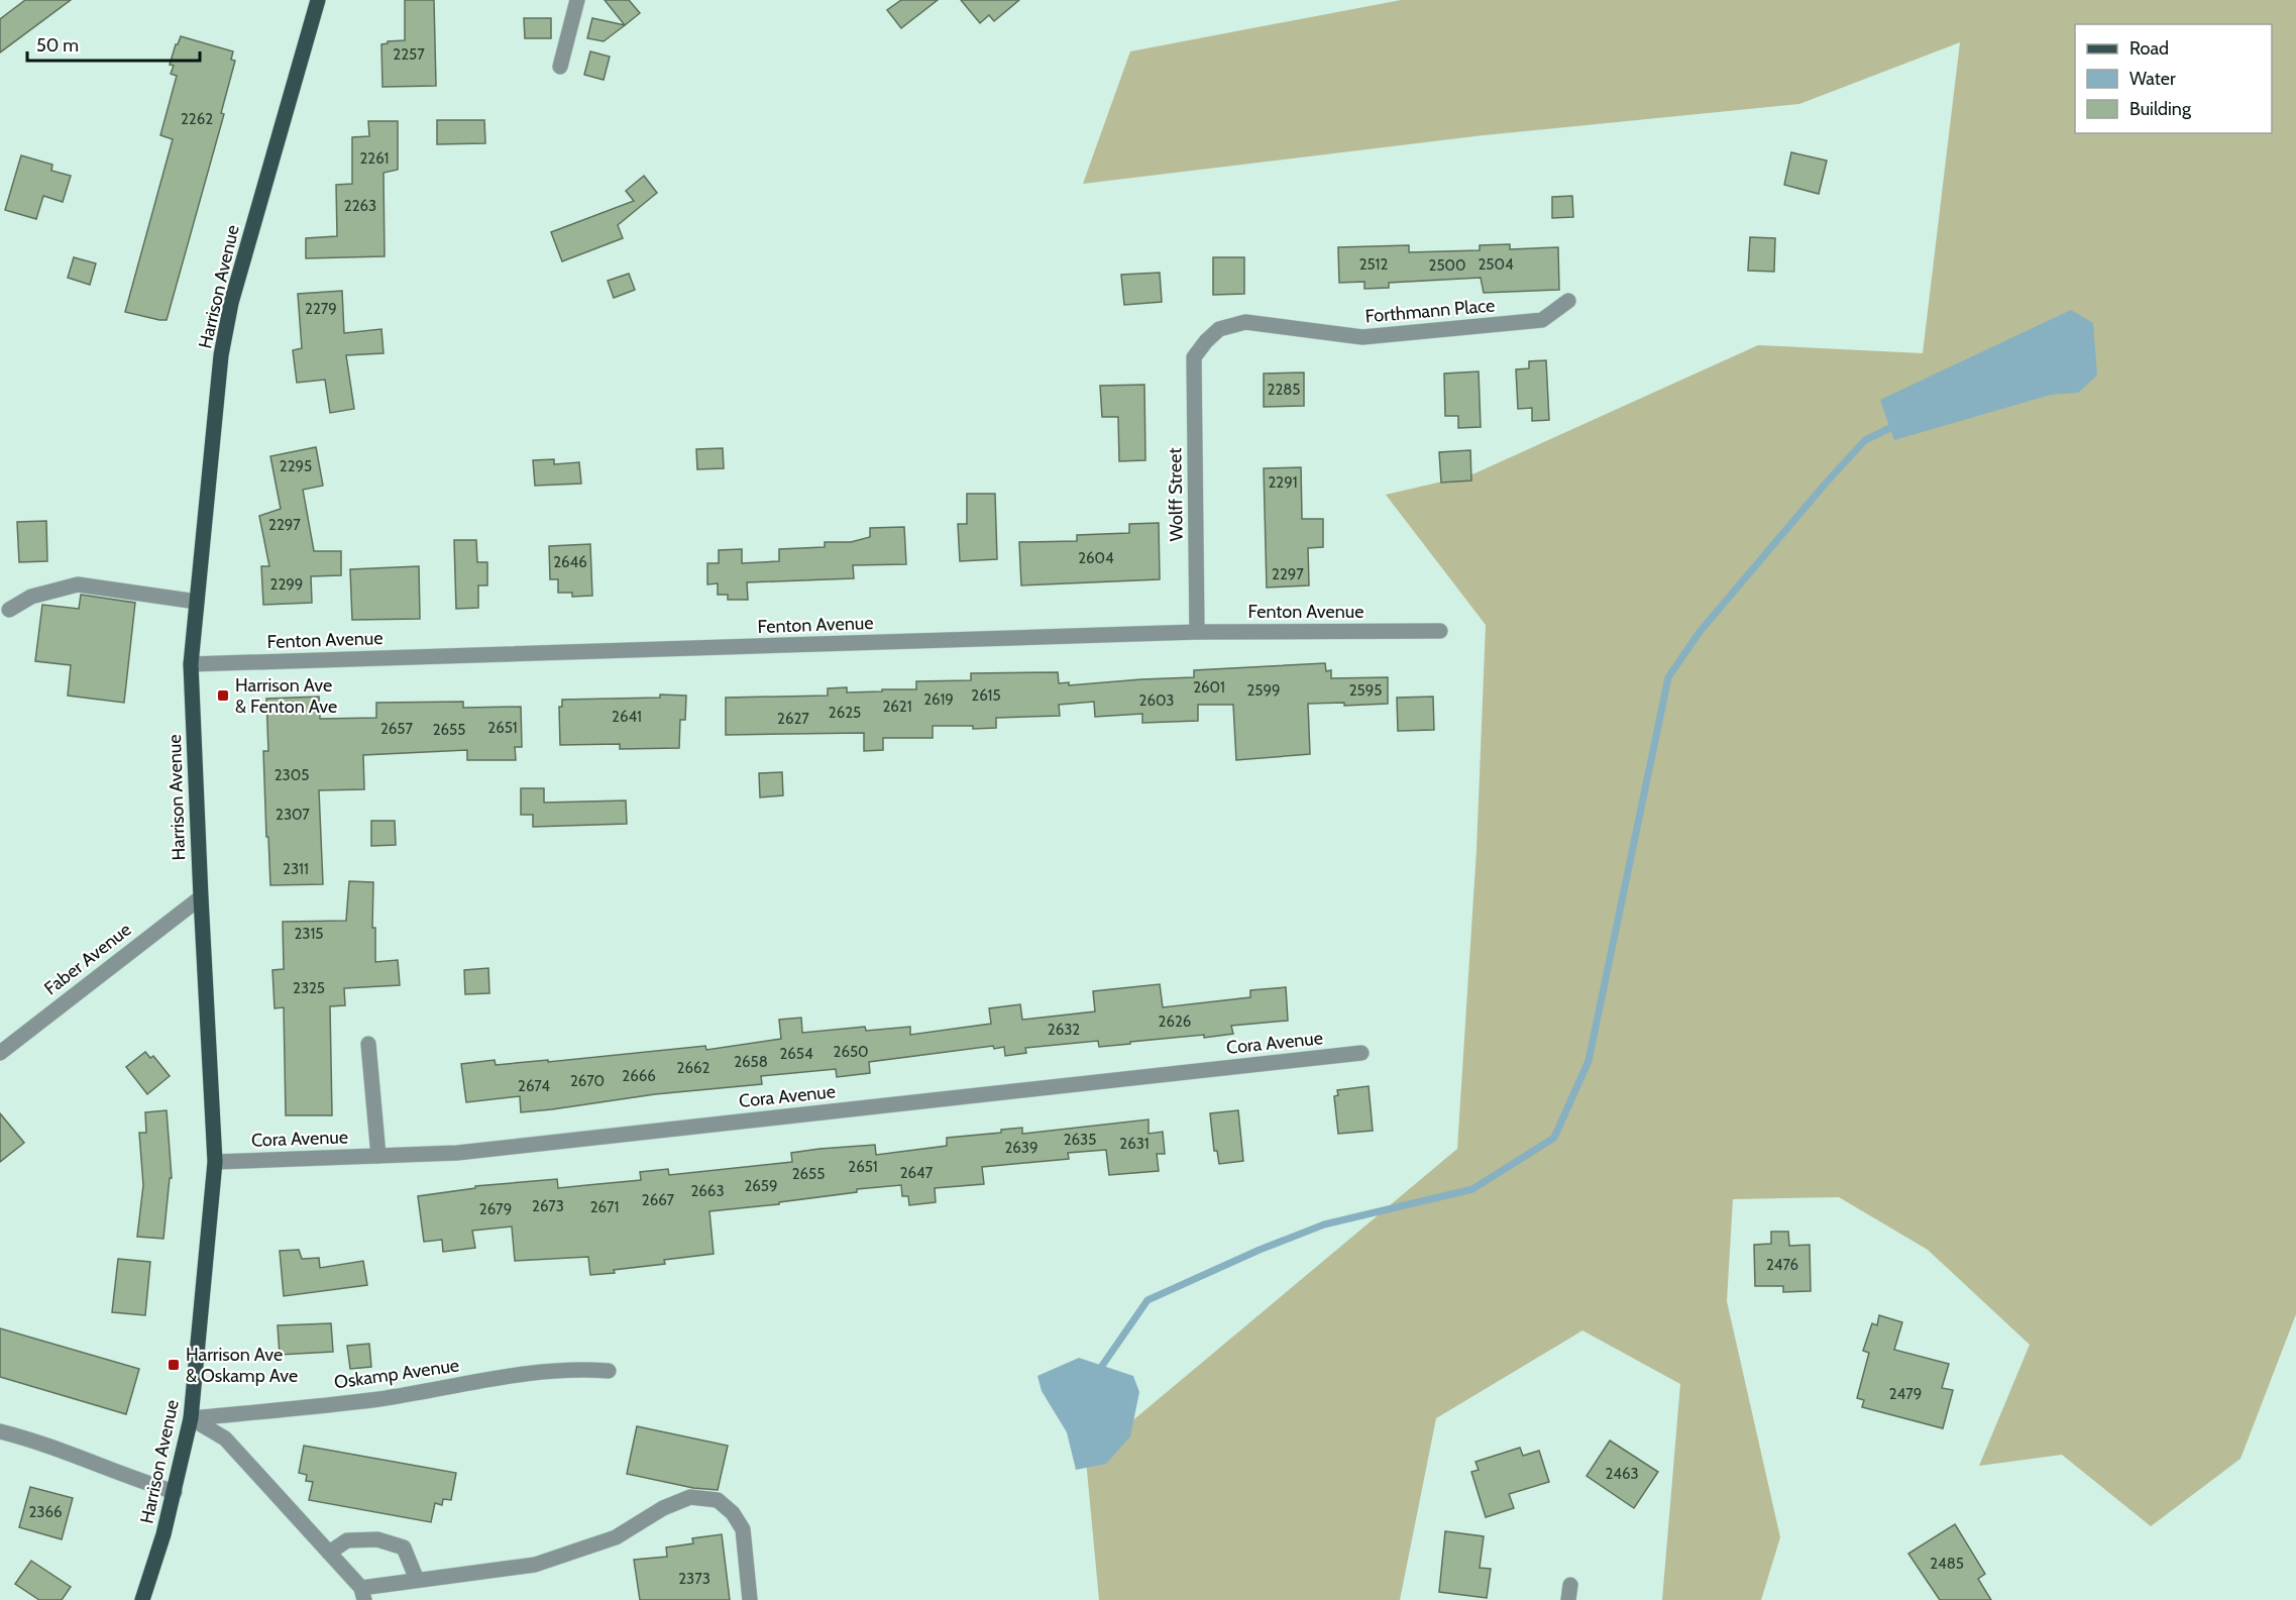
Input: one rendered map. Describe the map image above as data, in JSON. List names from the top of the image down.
{
  "streets": {
    "main road": ["Harrison Avenue"],
    "street": [
      "Forthmann Place",
      "Wolff Street",
      "Fenton Avenue",
      "Faber Avenue",
      "Cora Avenue",
      "Oskamp Avenue"
    ]
  },
  "crossings": [
    ["Harrison Avenue", "Fenton Avenue"],
    ["Harrison Avenue", "Faber Avenue"],
    ["Harrison Avenue", "Cora Avenue"],
    ["Harrison Avenue", "Oskamp Avenue"],
    ["Forthmann Place", "Wolff Street"],
    ["Wolff Street", "Fenton Avenue"]
  ],
  "places": {
    "transit": ["Harrison Ave & Fenton Ave", "Harrison Ave & Oskamp Ave"]
  },
  "house_numbers": [
    "2257",
    "2262",
    "2261",
    "2263",
    "2512",
    "2504",
    "2500",
    "2279",
    "2285",
    "2295",
    "2291",
    "2297",
    "2604",
    "2646",
    "2297",
    "2299",
    "2601",
    "2599",
    "2595",
    "2615",
    "2619",
    "2603",
    "2621",
    "2625",
    "2641",
    "2627",
    "2651",
    "2657",
    "2655",
    "2305",
    "2307",
    "2311",
    "2315",
    "2325",
    "2626",
    "2632",
    "2650",
    "2654",
    "2658",
    "2662",
    "2666",
    "2670",
    "2674",
    "2635",
    "2631",
    "2639",
    "2651",
    "2647",
    "2655",
    "2659",
    "2663",
    "2667",
    "2673",
    "2671",
    "2679",
    "2476",
    "2479",
    "2463",
    "2366",
    "2485",
    "2373"
  ],
  "legend": ["Road", "Water", "Building"],
  "scale_bar": "50 m"
}
